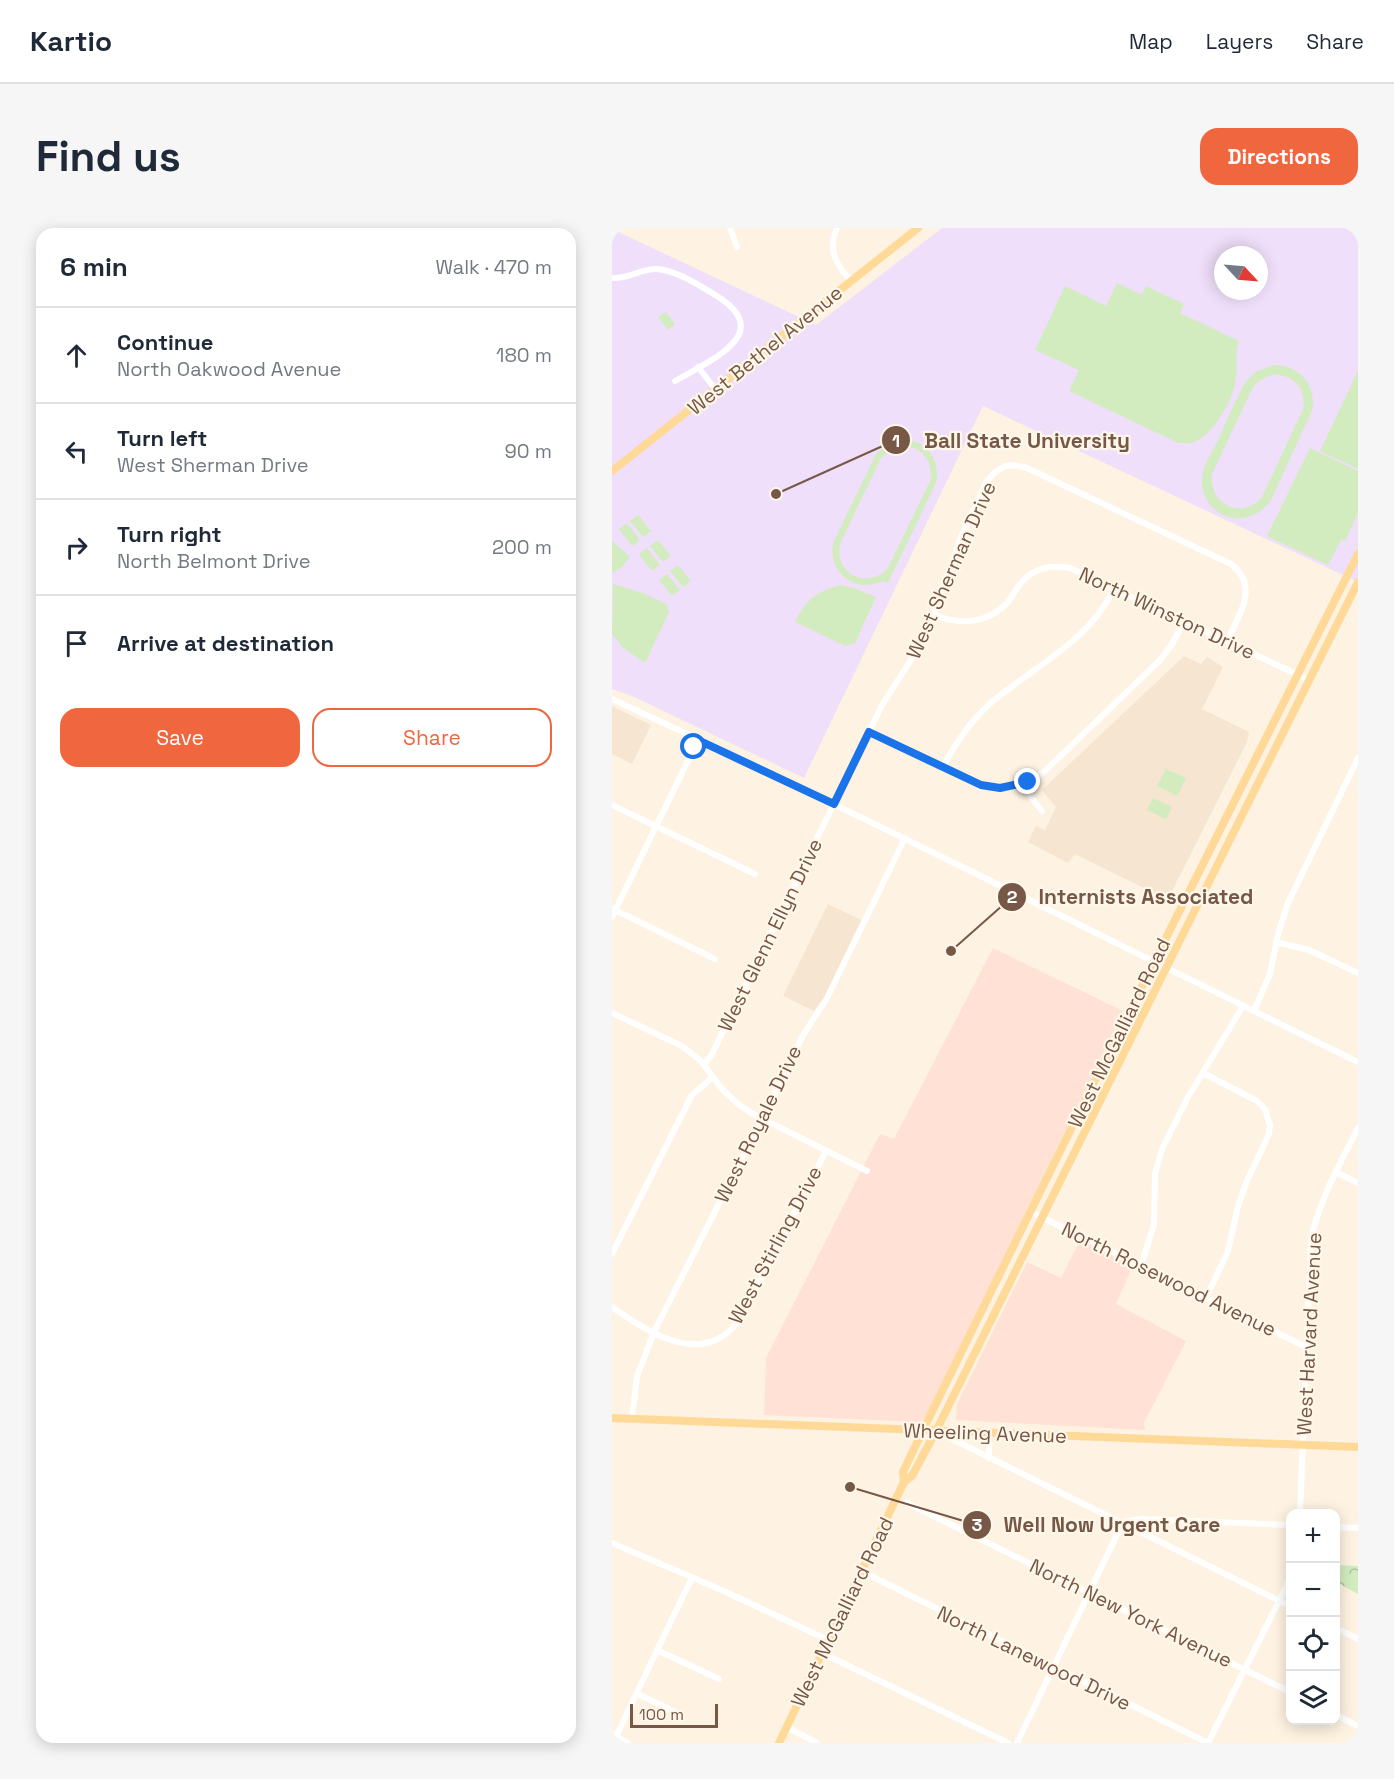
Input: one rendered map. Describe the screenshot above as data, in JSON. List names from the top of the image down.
{
  "streets": {
    "main road": ["West Bethel Avenue", "West McGalliard Road", "Wheeling Avenue"],
    "street": [
      "West Sherman Drive",
      "North Winston Drive",
      "West Glenn Ellyn Drive",
      "West Royale Drive",
      "West Stirling Drive",
      "North Rosewood Avenue",
      "West Harvard Avenue",
      "North New York Avenue",
      "North Lanewood Drive"
    ]
  },
  "crossings": [
    ["West Sherman Drive", "North Winston Drive"],
    ["West Sherman Drive", "West Glenn Ellyn Drive"],
    ["North Winston Drive", "West McGalliard Road"],
    ["West McGalliard Road", "North Rosewood Avenue"],
    ["West McGalliard Road", "Wheeling Avenue"],
    ["West McGalliard Road", "North Lanewood Drive"],
    ["West Royale Drive", "West Stirling Drive"],
    ["West Royale Drive", "Wheeling Avenue"],
    ["North Rosewood Avenue", "West Harvard Avenue"],
    ["West Harvard Avenue", "Wheeling Avenue"]
  ],
  "places": ["Ball State University", "Internists Associated", "Well Now Urgent Care"],
  "scale_bar": "100 m",
  "north": "bottom right",
  "page": {
    "header": "Kartio",
    "nav": ["Map", "Layers", "Share"],
    "buttons": [
      "Directions",
      ["Save", "Share"]
    ],
    "title": "Find us",
    "heading": ["6 min", "Walk · 470 m"],
    "list": [
      ["Continue", "North Oakwood Avenue", "180 m"],
      ["Turn left", "West Sherman Drive", "90 m"],
      ["Turn right", "North Belmont Drive", "200 m"],
      "Arrive at destination"
    ],
    "map_buttons": ["+", "−"],
    "scale": "100 m"
  }
}
